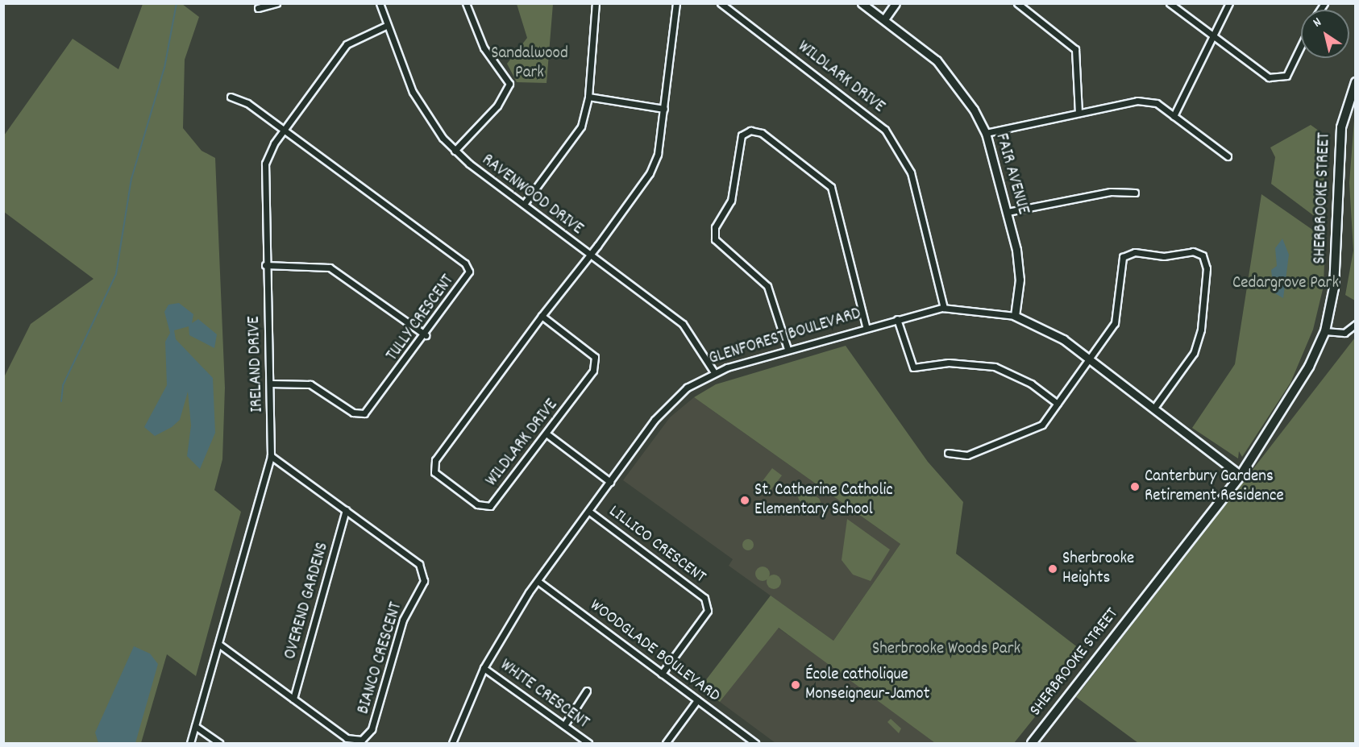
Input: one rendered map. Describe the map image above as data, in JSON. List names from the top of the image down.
{
  "streets": {
    "main road": ["SHERBROOKE STREET"],
    "street": [
      "WILDLARK DRIVE",
      "FAIR AVENUE",
      "RAVENWOOD DRIVE",
      "TULLY CRESCENT",
      "GLENFOREST BOULEVARD",
      "IRELAND DRIVE",
      "LILLICO CRESCENT",
      "OVEREND GARDENS",
      "WOODGLADE BOULEVARD",
      "BIANCO CRESCENT",
      "WHITE CRESCENT"
    ]
  },
  "crossings": [
    ["WILDLARK DRIVE", "RAVENWOOD DRIVE"],
    ["WILDLARK DRIVE", "GLENFOREST BOULEVARD"],
    ["FAIR AVENUE", "GLENFOREST BOULEVARD"],
    ["RAVENWOOD DRIVE", "GLENFOREST BOULEVARD"],
    ["RAVENWOOD DRIVE", "IRELAND DRIVE"],
    ["SHERBROOKE STREET", "GLENFOREST BOULEVARD"],
    ["TULLY CRESCENT", "IRELAND DRIVE"],
    ["GLENFOREST BOULEVARD", "LILLICO CRESCENT"],
    ["GLENFOREST BOULEVARD", "WOODGLADE BOULEVARD"],
    ["GLENFOREST BOULEVARD", "WHITE CRESCENT"],
    ["IRELAND DRIVE", "BIANCO CRESCENT"],
    ["LILLICO CRESCENT", "WOODGLADE BOULEVARD"],
    ["OVEREND GARDENS", "BIANCO CRESCENT"]
  ],
  "parks": ["Sandalwood Park", "Cedargrove Park", "Sherbrooke Woods Park"],
  "places": [
    "Canterbury Gardens Retirement Residence",
    "St. Catherine Catholic Elementary School",
    "Sherbrooke Heights",
    "École catholique Monseigneur-Jamot"
  ],
  "north": "top left"
}
